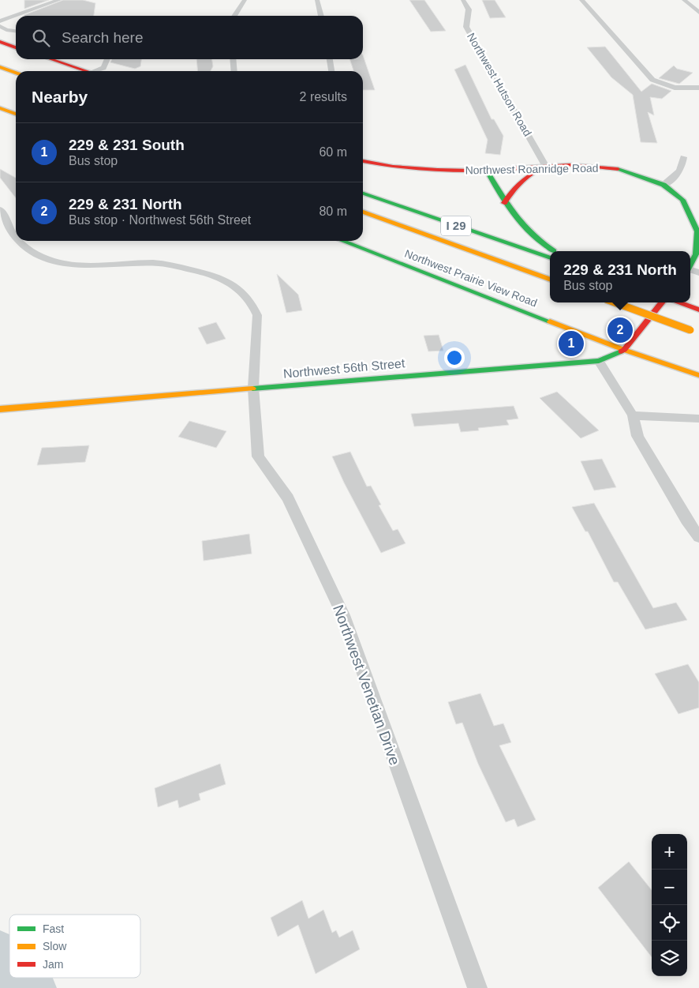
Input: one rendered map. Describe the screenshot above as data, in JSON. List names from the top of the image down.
{
  "streets": {
    "main road": [
      "Northwest Roanridge Road",
      "I 29",
      "Northwest Prairie View Road",
      "Northwest 56th Street"
    ],
    "street": ["Northwest Hutson Road", "Northwest Venetian Drive"]
  },
  "crossings": [
    ["Northwest Hutson Road", "Northwest Roanridge Road"],
    ["Northwest Prairie View Road", "Northwest 56th Street"],
    ["Northwest 56th Street", "Northwest Venetian Drive"]
  ],
  "legend": ["Fast", "Slow", "Jam"],
  "page": {
    "search": "Search here",
    "heading": ["Nearby", "2 results"],
    "list": [
      {
        "mark": "1",
        "name": "229 & 231 South",
        "note": "Bus stop",
        "value": "60 m"
      },
      {
        "mark": "2",
        "name": "229 & 231 North",
        "note": "Bus stop · Northwest 56th Street",
        "value": "80 m"
      }
    ],
    "popup": ["229 & 231 North", "Bus stop"],
    "pins": ["2", "1"],
    "map_buttons": ["+", "−"]
  }
}
